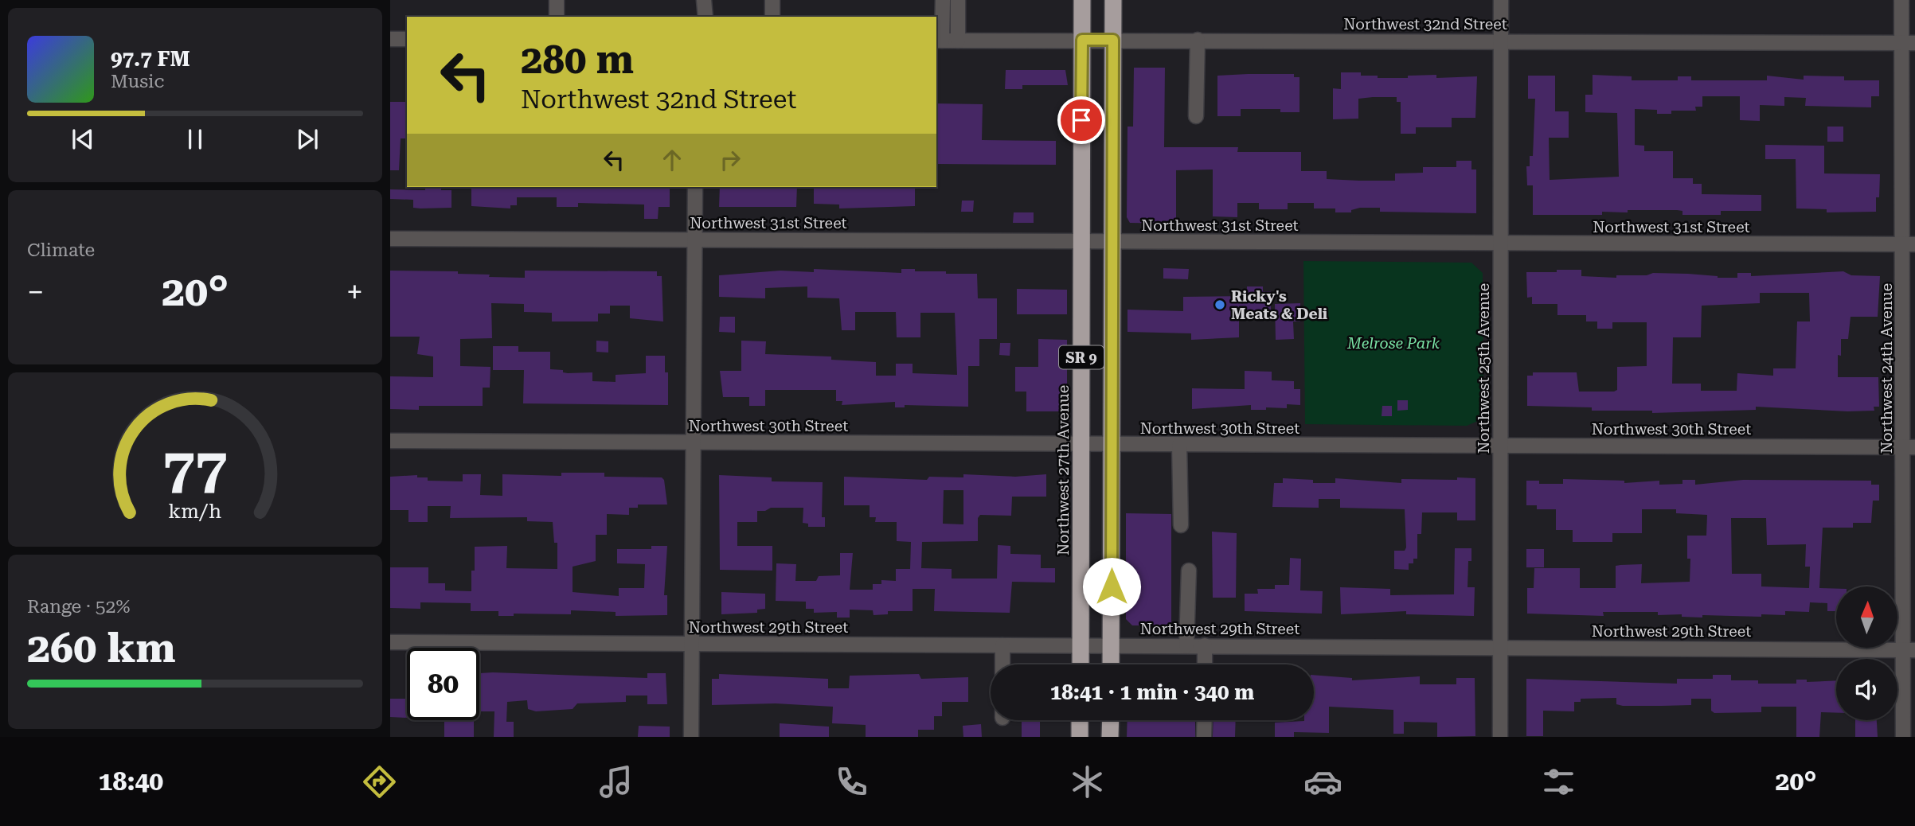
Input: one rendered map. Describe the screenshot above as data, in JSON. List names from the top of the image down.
{
  "streets": {
    "highway": ["SR 9", "Northwest 27th Avenue"],
    "street": [
      "Northwest 32nd Street",
      "Northwest 31st Street",
      "Northwest 25th Avenue",
      "Northwest 24th Avenue",
      "Northwest 30th Street",
      "Northwest 29th Street"
    ]
  },
  "crossings": [
    ["Northwest 32nd Street", "SR 9"],
    ["Northwest 32nd Street", "Northwest 25th Avenue"],
    ["Northwest 32nd Street", "Northwest 24th Avenue"],
    ["Northwest 32nd Street", "Northwest 27th Avenue"],
    ["Northwest 31st Street", "SR 9"],
    ["Northwest 31st Street", "Northwest 25th Avenue"],
    ["Northwest 31st Street", "Northwest 24th Avenue"],
    ["Northwest 31st Street", "Northwest 27th Avenue"],
    ["SR 9", "Northwest 30th Street"],
    ["SR 9", "Northwest 29th Street"],
    ["Northwest 25th Avenue", "Northwest 30th Street"],
    ["Northwest 25th Avenue", "Northwest 29th Street"],
    ["Northwest 24th Avenue", "Northwest 30th Street"],
    ["Northwest 24th Avenue", "Northwest 29th Street"],
    ["Northwest 30th Street", "Northwest 27th Avenue"],
    ["Northwest 27th Avenue", "Northwest 29th Street"]
  ],
  "parks": ["Melrose Park"],
  "places": ["Ricky's Meats & Deli"],
  "north": "top",
  "page": {
    "turn": ["280 m", "Northwest 32nd Street"],
    "song": ["97.7 FM", "Music"],
    "tile": [
      "Climate",
      ["Range · 52%", "260 km"]
    ],
    "heat": ["−", "20°", "+"],
    "limit": "80",
    "trip": "18:41 · 1 min · 340 m",
    "tabs": ["18:40", "20°"],
    "gauge": ["77", "km/h"]
  }
}
